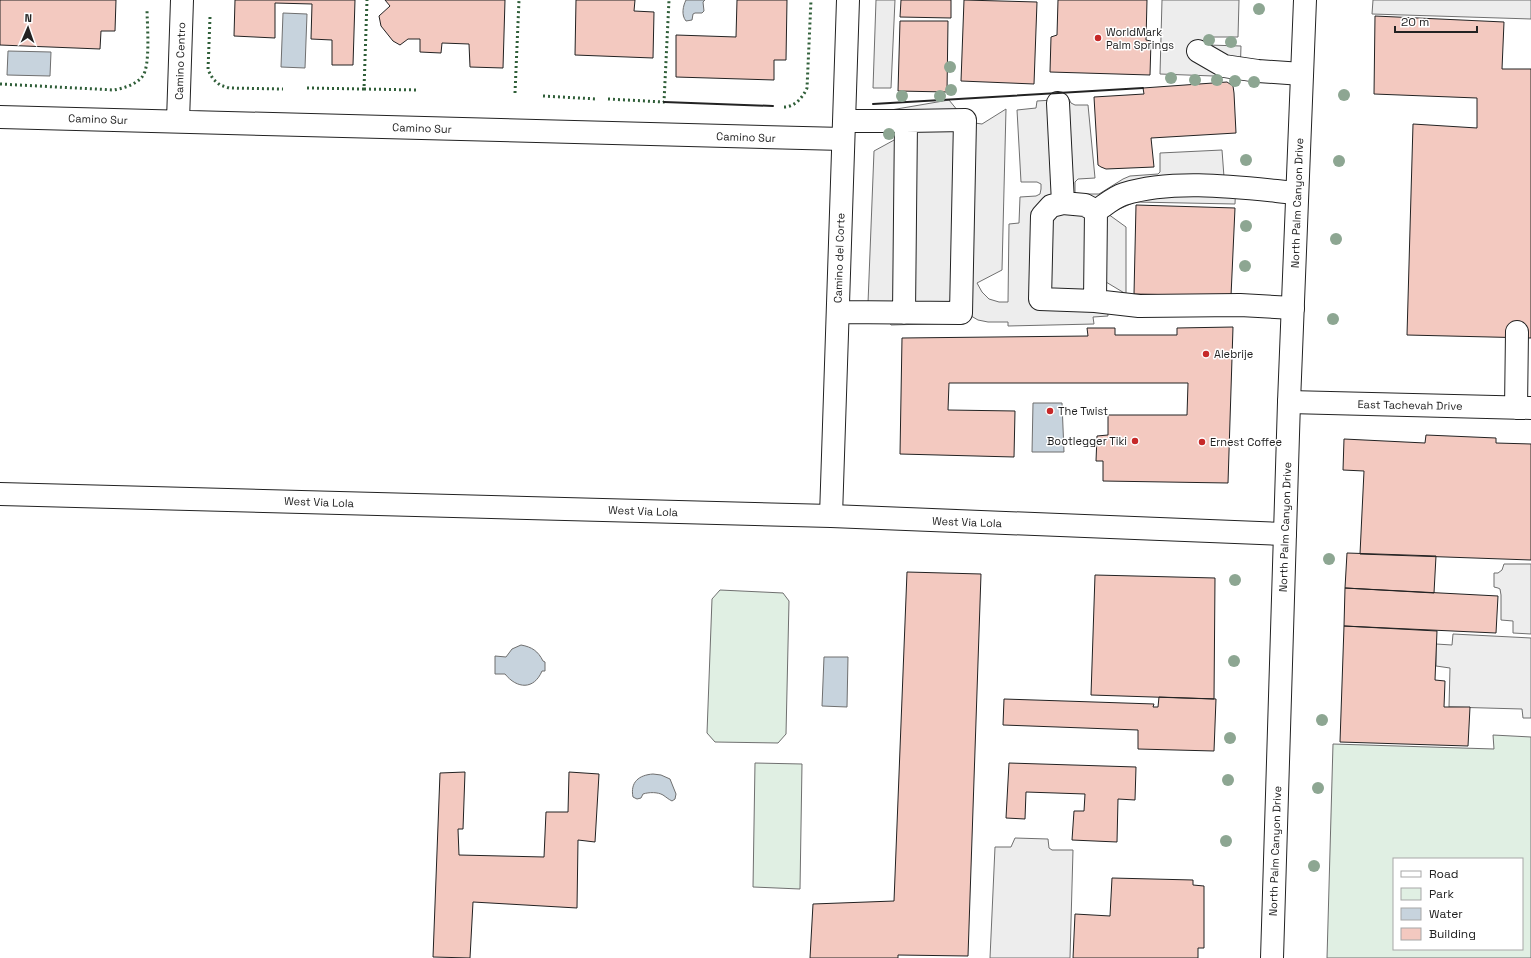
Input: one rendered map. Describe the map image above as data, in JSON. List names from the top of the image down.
{
  "streets": {
    "street": [
      "Camino Centro",
      "Camino Sur",
      "North Palm Canyon Drive",
      "Camino del Corte",
      "East Tachevah Drive",
      "West Via Lola"
    ]
  },
  "crossings": [
    ["Camino Centro", "Camino Sur"],
    ["Camino Sur", "Camino del Corte"],
    ["North Palm Canyon Drive", "East Tachevah Drive"],
    ["North Palm Canyon Drive", "West Via Lola"],
    ["Camino del Corte", "West Via Lola"]
  ],
  "places": [
    "WorldMark Palm Springs",
    "Alebrije",
    "The Twist",
    "Bootlegger Tiki",
    "Ernest Coffee"
  ],
  "legend": [
    "Road",
    "Park",
    "Water",
    "Building"
  ],
  "scale_bar": "20 m",
  "north": "top"
}
